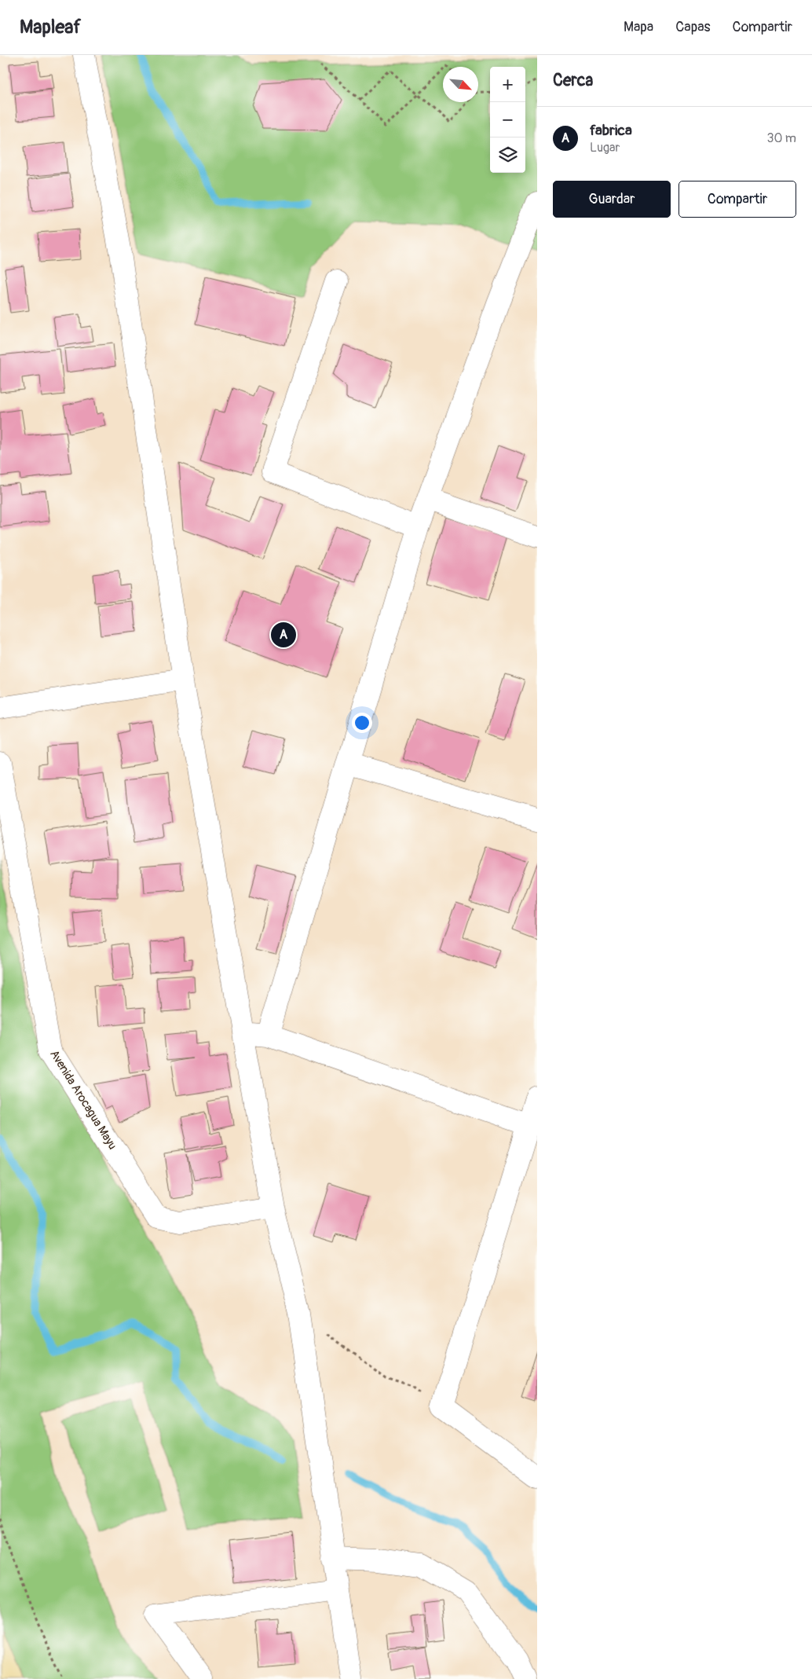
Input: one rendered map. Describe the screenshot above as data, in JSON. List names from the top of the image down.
{
  "streets": {
    "street": ["Avenida Arocagua Mayu"]
  },
  "north": "bottom right",
  "page": {
    "header": "Mapleaf",
    "nav": ["Mapa", "Capas", "Compartir"],
    "heading": "Cerca",
    "map_buttons": ["+", "−"],
    "list": [
      {
        "mark": "A",
        "name": "fabrica",
        "note": "Lugar",
        "value": "30 m"
      }
    ],
    "buttons": ["Guardar", "Compartir"],
    "pins": "A"
  }
}
